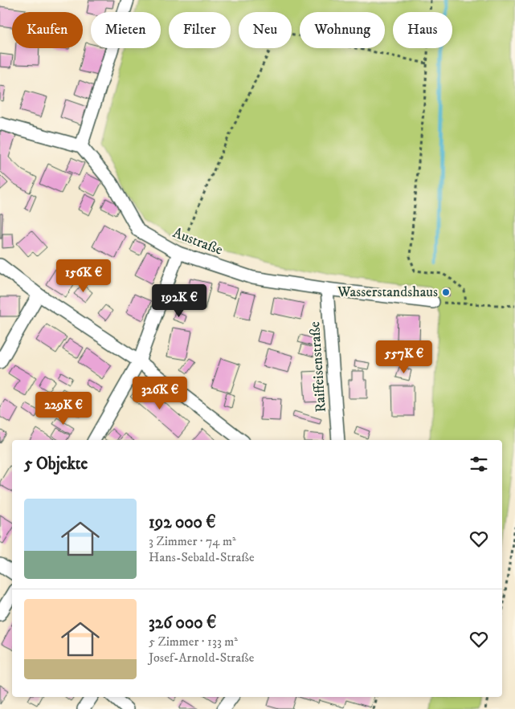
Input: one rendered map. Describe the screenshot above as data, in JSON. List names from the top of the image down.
{
  "streets": {
    "street": ["Austraße", "Raiffeisenstraße"]
  },
  "crossings": [
    ["Austraße", "Raiffeisenstraße"]
  ],
  "places": ["Wasserstandshaus"],
  "page": {
    "chip": [
      "Kaufen",
      "Mieten",
      "Filter",
      "Neu",
      "Wohnung",
      "Haus"
    ],
    "price": [
      "156K €",
      "192K €",
      "557K €",
      "326K €",
      "229K €"
    ],
    "heading": "5 Objekte",
    "list": [
      {
        "name": "192 000 €",
        "note": "3 Zimmer · 74 m² · Hans-Sebald-Straße"
      },
      {
        "name": "326 000 €",
        "note": "5 Zimmer · 133 m² · Josef-Arnold-Straße"
      }
    ]
  }
}
